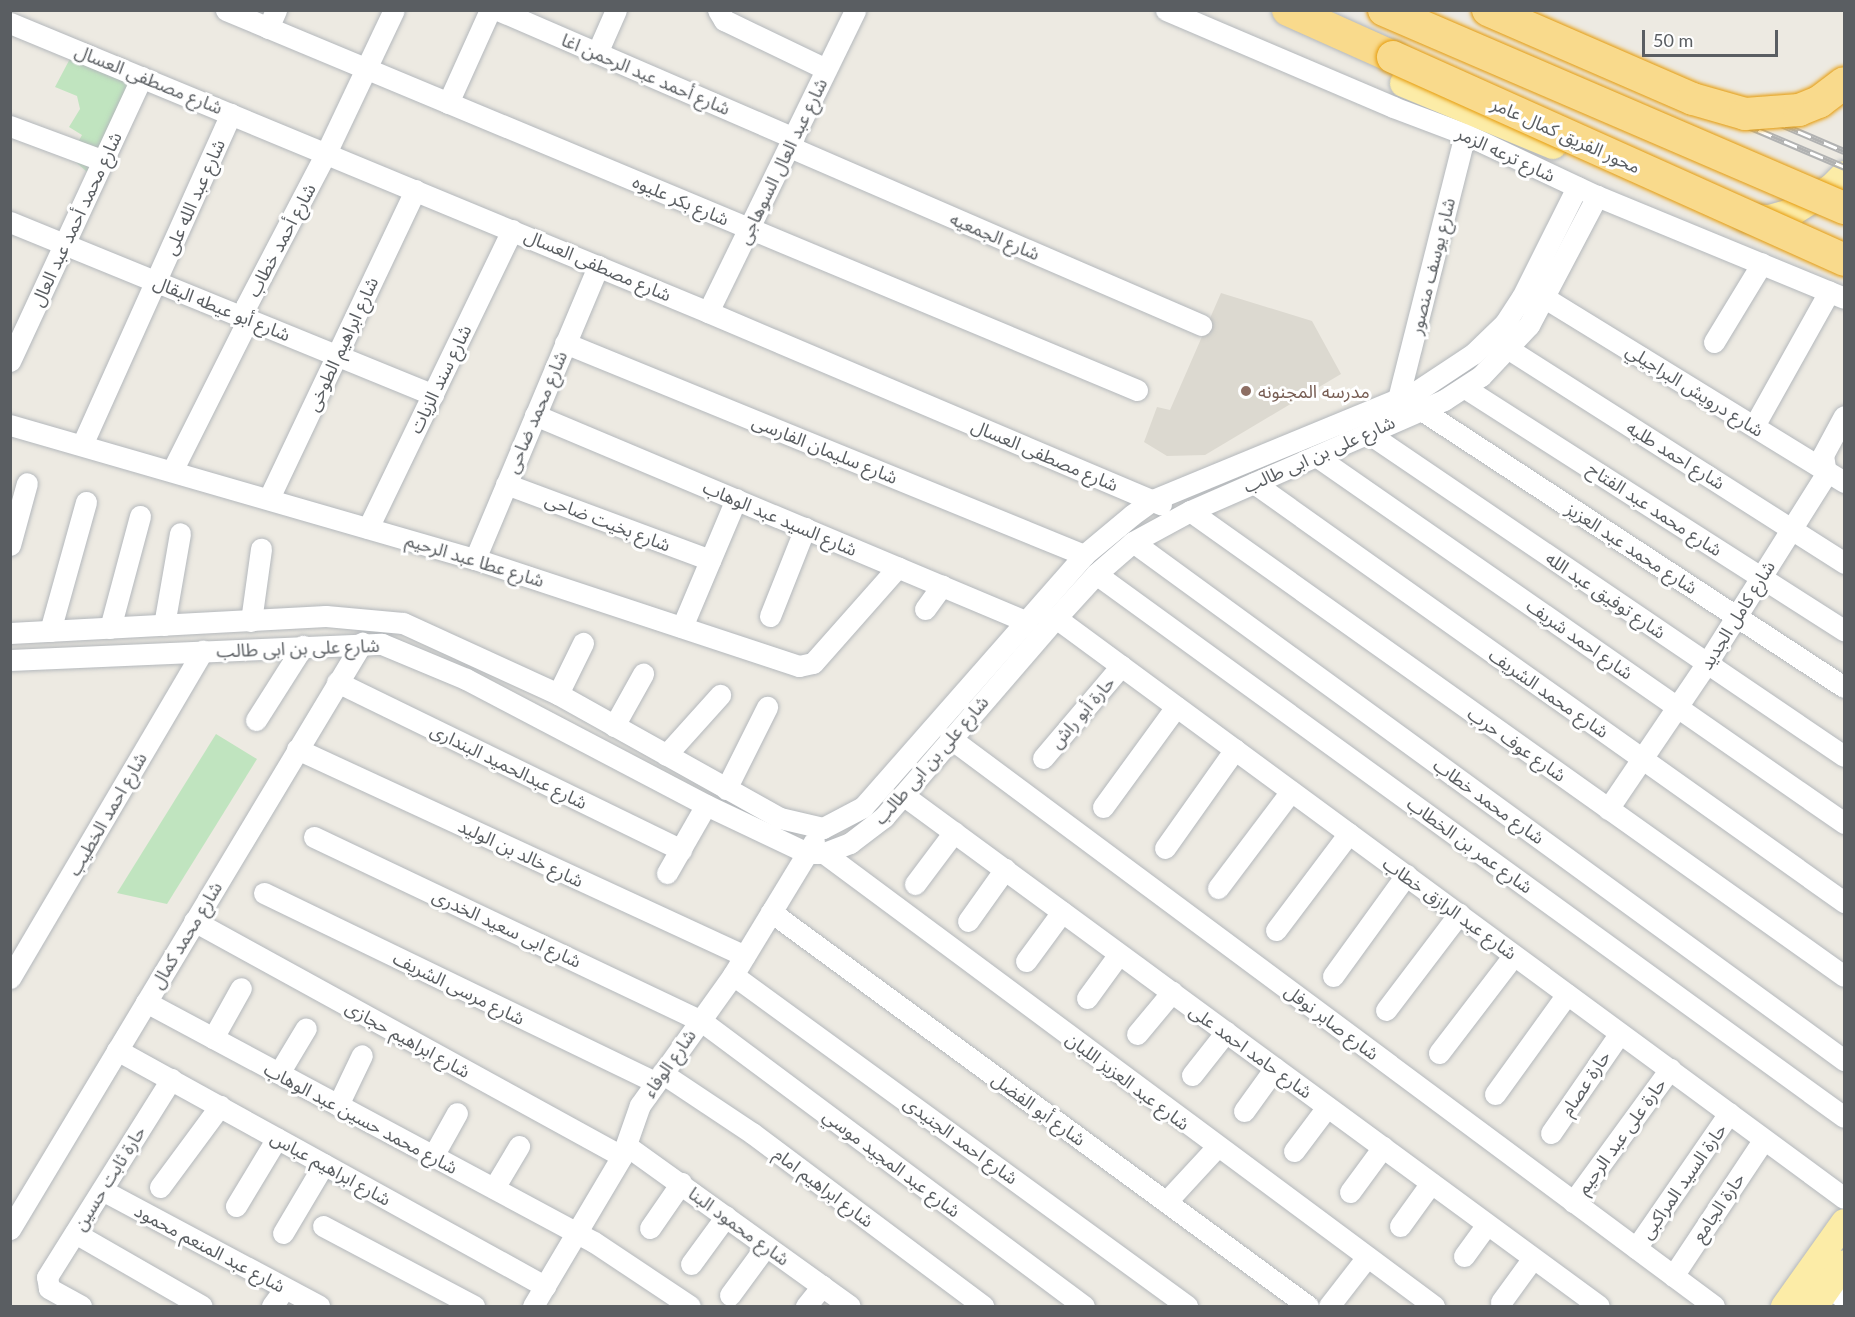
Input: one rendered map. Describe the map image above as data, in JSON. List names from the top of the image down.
{
  "streets": {
    "highway": ["محور الفريق كمال عامر"],
    "street": [
      "شارع أحمد عبد الرحمن اغا",
      "شارع مصطفى العسال",
      "شارع ترعه الزمر",
      "شارع عبد العال السوهاجى",
      "شارع عبد الله على",
      "شارع بكر عليوه",
      "شارع محمد أحمد عبد العال",
      "شارع الجمعيه",
      "شارع أحمد خطاب",
      "شارع يوسف منصور",
      "شارع أبو عيطه البقال",
      "شارع ابراهيم الطوخى",
      "شارع سند الزيات",
      "شارع درويش البراجيلي",
      "شارع محمد ضاحى",
      "شارع سليمان الفارسى",
      "شارع على بن ابى طالب",
      "شارع احمد طلبه",
      "شارع محمد عبد الفتاح",
      "شارع السيد عبد الوهاب",
      "شارع بخيت ضاحى",
      "شارع محمد عبد العزيز",
      "شارع عطا عبد الرحيم",
      "شارع توفيق عبد الله",
      "شارع كامل الجديد",
      "شارع احمد شريف",
      "شارع محمد الشريف",
      "حارة أبو راش",
      "شارع عوف حرب",
      "شارع عبدالحميد البندارى",
      "شارع محمد خطاب",
      "شارع احمد الخطيب",
      "شارع عمر بن الخطاب",
      "شارع خالد بن الوليد",
      "شارع عبد الرازق خطاب",
      "شارع ابى سعيد الخدرى",
      "شارع محمد كمال",
      "شارع مرسى الشريف",
      "شارع صابر نوفل",
      "شارع ابراهيم حجازى",
      "شارع حامد احمد على",
      "شارع الوفاء",
      "شارع عبد العزيز اللبان",
      "حارة عصام",
      "شارع أبو الفضل",
      "شارع محمد حسين عبد الوهاب",
      "حارة على عبد الرحيم",
      "شارع احمد الجنيدى",
      "شارع عبد المجيد موسي",
      "شارع ابراهيم عباس",
      "حارة ثابت حسين",
      "حارة السيد المراكبى",
      "شارع ابراهيم امام",
      "حارة الجامع",
      "شارع محمود البنا",
      "شارع عبد المنعم محمود"
    ]
  },
  "crossings": [
    ["شارع أحمد عبد الرحمن اغا", "شارع عبد العال السوهاجى"],
    ["شارع أحمد عبد الرحمن اغا", "شارع الجمعيه"],
    ["شارع مصطفى العسال", "شارع عبد العال السوهاجى"],
    ["شارع مصطفى العسال", "شارع عبد الله على"],
    ["شارع مصطفى العسال", "شارع محمد أحمد عبد العال"],
    ["شارع مصطفى العسال", "شارع أحمد خطاب"],
    ["شارع مصطفى العسال", "شارع ابراهيم الطوخى"],
    ["شارع مصطفى العسال", "شارع سند الزيات"],
    ["شارع مصطفى العسال", "شارع محمد ضاحى"],
    ["شارع مصطفى العسال", "شارع على بن ابى طالب"],
    ["شارع مصطفى العسال", "شارع عوف حرب"],
    ["شارع ترعه الزمر", "شارع يوسف منصور"],
    ["شارع ترعه الزمر", "شارع على بن ابى طالب"],
    ["شارع عبد العال السوهاجى", "شارع بكر عليوه"],
    ["شارع عبد العال السوهاجى", "شارع الجمعيه"],
    ["شارع عبد الله على", "شارع أبو عيطه البقال"],
    ["شارع عبد الله على", "شارع عطا عبد الرحيم"],
    ["شارع بكر عليوه", "شارع أحمد خطاب"],
    ["شارع محمد أحمد عبد العال", "شارع أبو عيطه البقال"],
    ["شارع أحمد خطاب", "شارع أبو عيطه البقال"],
    ["شارع أحمد خطاب", "شارع عطا عبد الرحيم"],
    ["شارع يوسف منصور", "شارع على بن ابى طالب"],
    ["شارع أبو عيطه البقال", "شارع ابراهيم الطوخى"],
    ["شارع أبو عيطه البقال", "شارع سند الزيات"],
    ["شارع ابراهيم الطوخى", "شارع عطا عبد الرحيم"],
    ["شارع سند الزيات", "شارع عطا عبد الرحيم"],
    ["شارع درويش البراجيلي", "شارع على بن ابى طالب"],
    ["شارع درويش البراجيلي", "شارع كامل الجديد"],
    ["شارع محمد ضاحى", "شارع سليمان الفارسى"],
    ["شارع محمد ضاحى", "شارع السيد عبد الوهاب"],
    ["شارع محمد ضاحى", "شارع بخيت ضاحى"],
    ["شارع محمد ضاحى", "شارع عطا عبد الرحيم"],
    ["شارع سليمان الفارسى", "شارع على بن ابى طالب"],
    ["شارع على بن ابى طالب", "شارع احمد طلبه"],
    ["شارع على بن ابى طالب", "شارع محمد عبد الفتاح"],
    ["شارع على بن ابى طالب", "شارع السيد عبد الوهاب"],
    ["شارع على بن ابى طالب", "شارع محمد عبد العزيز"],
    ["شارع على بن ابى طالب", "شارع توفيق عبد الله"],
    ["شارع على بن ابى طالب", "شارع احمد شريف"],
    ["شارع على بن ابى طالب", "شارع محمد الشريف"],
    ["شارع على بن ابى طالب", "شارع عوف حرب"],
    ["شارع على بن ابى طالب", "شارع محمد خطاب"],
    ["شارع على بن ابى طالب", "شارع احمد الخطيب"],
    ["شارع على بن ابى طالب", "شارع عمر بن الخطاب"],
    ["شارع على بن ابى طالب", "شارع عبد الرازق خطاب"],
    ["شارع على بن ابى طالب", "شارع محمد كمال"],
    ["شارع على بن ابى طالب", "شارع صابر نوفل"],
    ["شارع على بن ابى طالب", "شارع حامد احمد على"],
    ["شارع على بن ابى طالب", "شارع الوفاء"],
    ["شارع على بن ابى طالب", "شارع عبد العزيز اللبان"],
    ["شارع احمد طلبه", "شارع كامل الجديد"],
    ["شارع محمد عبد الفتاح", "شارع كامل الجديد"],
    ["شارع السيد عبد الوهاب", "شارع عطا عبد الرحيم"],
    ["شارع محمد عبد العزيز", "شارع كامل الجديد"],
    ["شارع توفيق عبد الله", "شارع كامل الجديد"],
    ["شارع كامل الجديد", "شارع احمد شريف"],
    ["شارع كامل الجديد", "شارع محمد الشريف"],
    ["شارع كامل الجديد", "شارع عوف حرب"],
    ["حارة أبو راش", "شارع عبد الرازق خطاب"],
    ["شارع عبدالحميد البندارى", "شارع محمد كمال"],
    ["شارع خالد بن الوليد", "شارع محمد كمال"],
    ["شارع خالد بن الوليد", "شارع الوفاء"],
    ["شارع عبد الرازق خطاب", "حارة عصام"],
    ["شارع عبد الرازق خطاب", "حارة على عبد الرحيم"],
    ["شارع عبد الرازق خطاب", "حارة السيد المراكبى"],
    ["شارع عبد الرازق خطاب", "حارة الجامع"],
    ["شارع ابى سعيد الخدرى", "شارع الوفاء"],
    ["شارع ابى سعيد الخدرى", "شارع عبد المجيد موسي"],
    ["شارع محمد كمال", "شارع ابراهيم حجازى"],
    ["شارع محمد كمال", "شارع محمد حسين عبد الوهاب"],
    ["شارع محمد كمال", "شارع ابراهيم عباس"],
    ["شارع مرسى الشريف", "شارع الوفاء"],
    ["شارع مرسى الشريف", "شارع ابراهيم امام"],
    ["شارع صابر نوفل", "حارة على عبد الرحيم"],
    ["شارع صابر نوفل", "حارة السيد المراكبى"],
    ["شارع صابر نوفل", "حارة الجامع"],
    ["شارع ابراهيم حجازى", "شارع الوفاء"],
    ["شارع ابراهيم حجازى", "شارع محمود البنا"],
    ["شارع الوفاء", "شارع عبد العزيز اللبان"],
    ["شارع الوفاء", "شارع أبو الفضل"],
    ["شارع الوفاء", "شارع محمد حسين عبد الوهاب"],
    ["شارع الوفاء", "شارع احمد الجنيدى"],
    ["شارع الوفاء", "شارع عبد المجيد موسي"],
    ["شارع الوفاء", "شارع ابراهيم عباس"],
    ["شارع الوفاء", "شارع ابراهيم امام"],
    ["شارع الوفاء", "شارع محمود البنا"],
    ["شارع ابراهيم عباس", "حارة ثابت حسين"],
    ["حارة ثابت حسين", "شارع عبد المنعم محمود"]
  ],
  "places": ["مدرسه المجنونه"],
  "scale_bar": "50 m"
}
